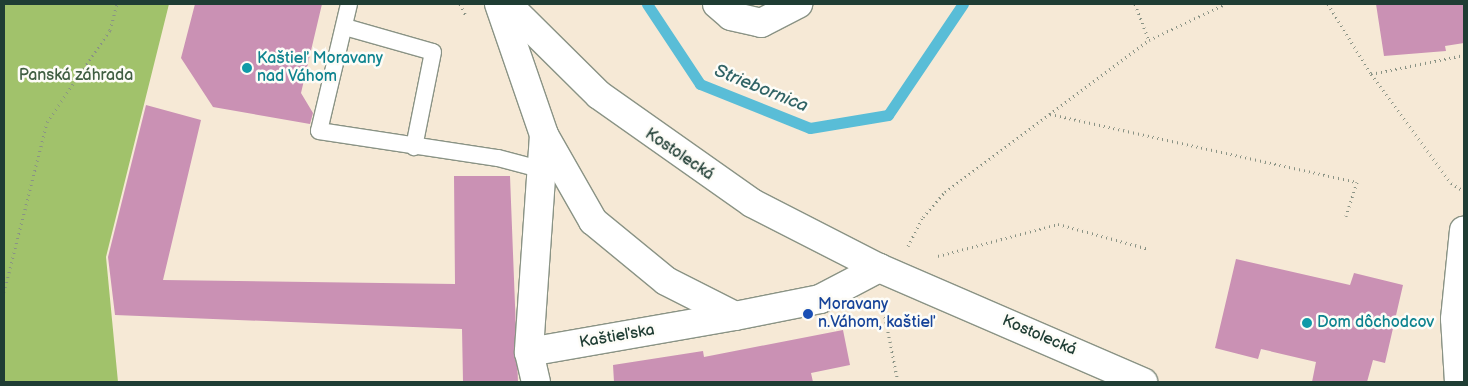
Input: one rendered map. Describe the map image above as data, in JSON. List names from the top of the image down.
{
  "streets": {
    "street": ["Kostolecká", "Kaštieľska"]
  },
  "water": ["Striebornica"],
  "parks": ["Panská záhrada"],
  "places": ["Kaštieľ Moravany nad Váhom", "Moravany n.Váhom, kaštieľ", "Dom dôchodcov"]
}
